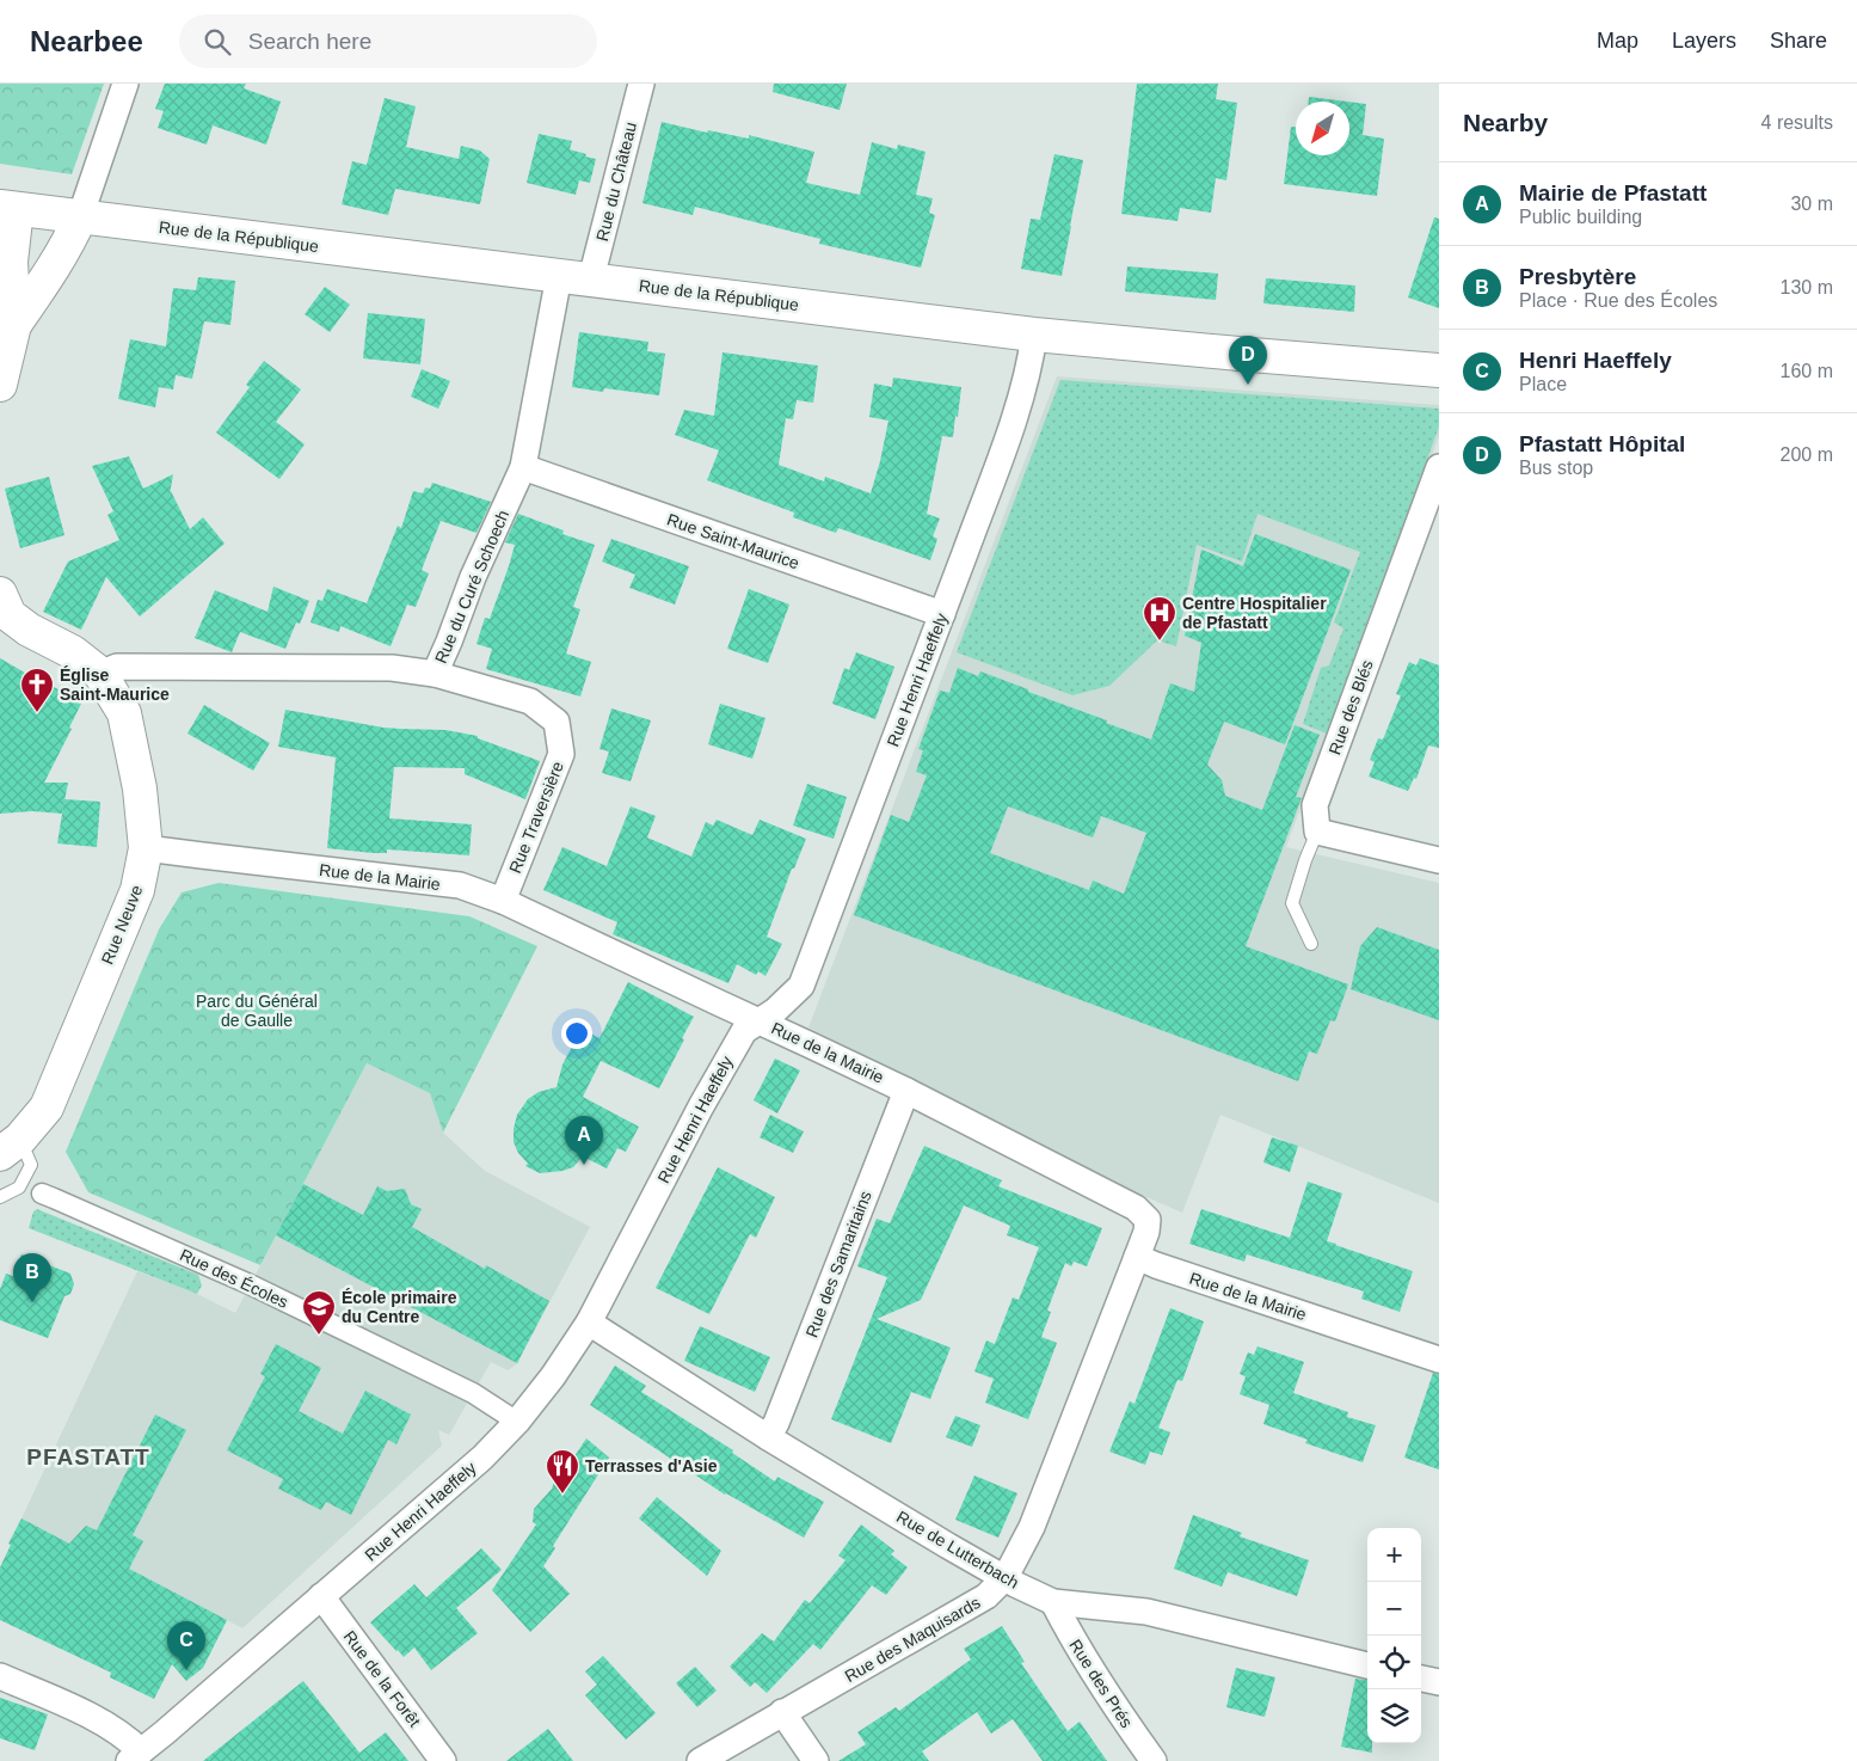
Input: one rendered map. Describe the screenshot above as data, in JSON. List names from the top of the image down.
{
  "streets": {
    "main road": ["Rue de la République", "Rue Neuve"],
    "street": [
      "Rue du Château",
      "Rue Saint-Maurice",
      "Rue du Curé Schoech",
      "Rue Henri Haeffely",
      "Rue des Blés",
      "Rue Traversière",
      "Rue de la Mairie",
      "Rue des Samaritains",
      "Rue des Écoles",
      "Rue de Lutterbach",
      "Rue des Maquisards",
      "Rue de la Forêt",
      "Rue des Prés"
    ]
  },
  "crossings": [
    ["Rue du Château", "Rue de la République"],
    ["Rue de la République", "Rue du Curé Schoech"],
    ["Rue de la République", "Rue Henri Haeffely"],
    ["Rue Saint-Maurice", "Rue du Curé Schoech"],
    ["Rue Saint-Maurice", "Rue Henri Haeffely"],
    ["Rue du Curé Schoech", "Rue Traversière"],
    ["Rue du Curé Schoech", "Rue Neuve"],
    ["Rue Henri Haeffely", "Rue de la Mairie"],
    ["Rue Henri Haeffely", "Rue des Écoles"],
    ["Rue Henri Haeffely", "Rue de Lutterbach"],
    ["Rue Henri Haeffely", "Rue de la Forêt"],
    ["Rue Traversière", "Rue de la Mairie"],
    ["Rue de la Mairie", "Rue Neuve"],
    ["Rue de la Mairie", "Rue des Samaritains"],
    ["Rue de la Mairie", "Rue des Maquisards"],
    ["Rue des Samaritains", "Rue de Lutterbach"],
    ["Rue de Lutterbach", "Rue des Maquisards"],
    ["Rue de Lutterbach", "Rue des Prés"]
  ],
  "districts": ["PFASTATT"],
  "parks": ["Parc du Général de Gaulle"],
  "places": {
    "hospital": ["Centre Hospitalier de Pfastatt"],
    "church": ["Église Saint-Maurice"],
    "school or university": ["École primaire du Centre"],
    "restaurant": ["Terrasses d'Asie"]
  },
  "north": "bottom left",
  "page": {
    "header": "Nearbee",
    "search": "Search here",
    "nav": ["Map", "Layers", "Share"],
    "heading": ["Nearby", "4 results"],
    "list": [
      {
        "mark": "A",
        "name": "Mairie de Pfastatt",
        "note": "Public building",
        "value": "30 m"
      },
      {
        "mark": "B",
        "name": "Presbytère",
        "note": "Place · Rue des Écoles",
        "value": "130 m"
      },
      {
        "mark": "C",
        "name": "Henri Haeffely",
        "note": "Place",
        "value": "160 m"
      },
      {
        "mark": "D",
        "name": "Pfastatt Hôpital",
        "note": "Bus stop",
        "value": "200 m"
      }
    ],
    "pins": [
      "D",
      "A",
      "B",
      "C"
    ],
    "map_buttons": ["+", "−"]
  }
}
